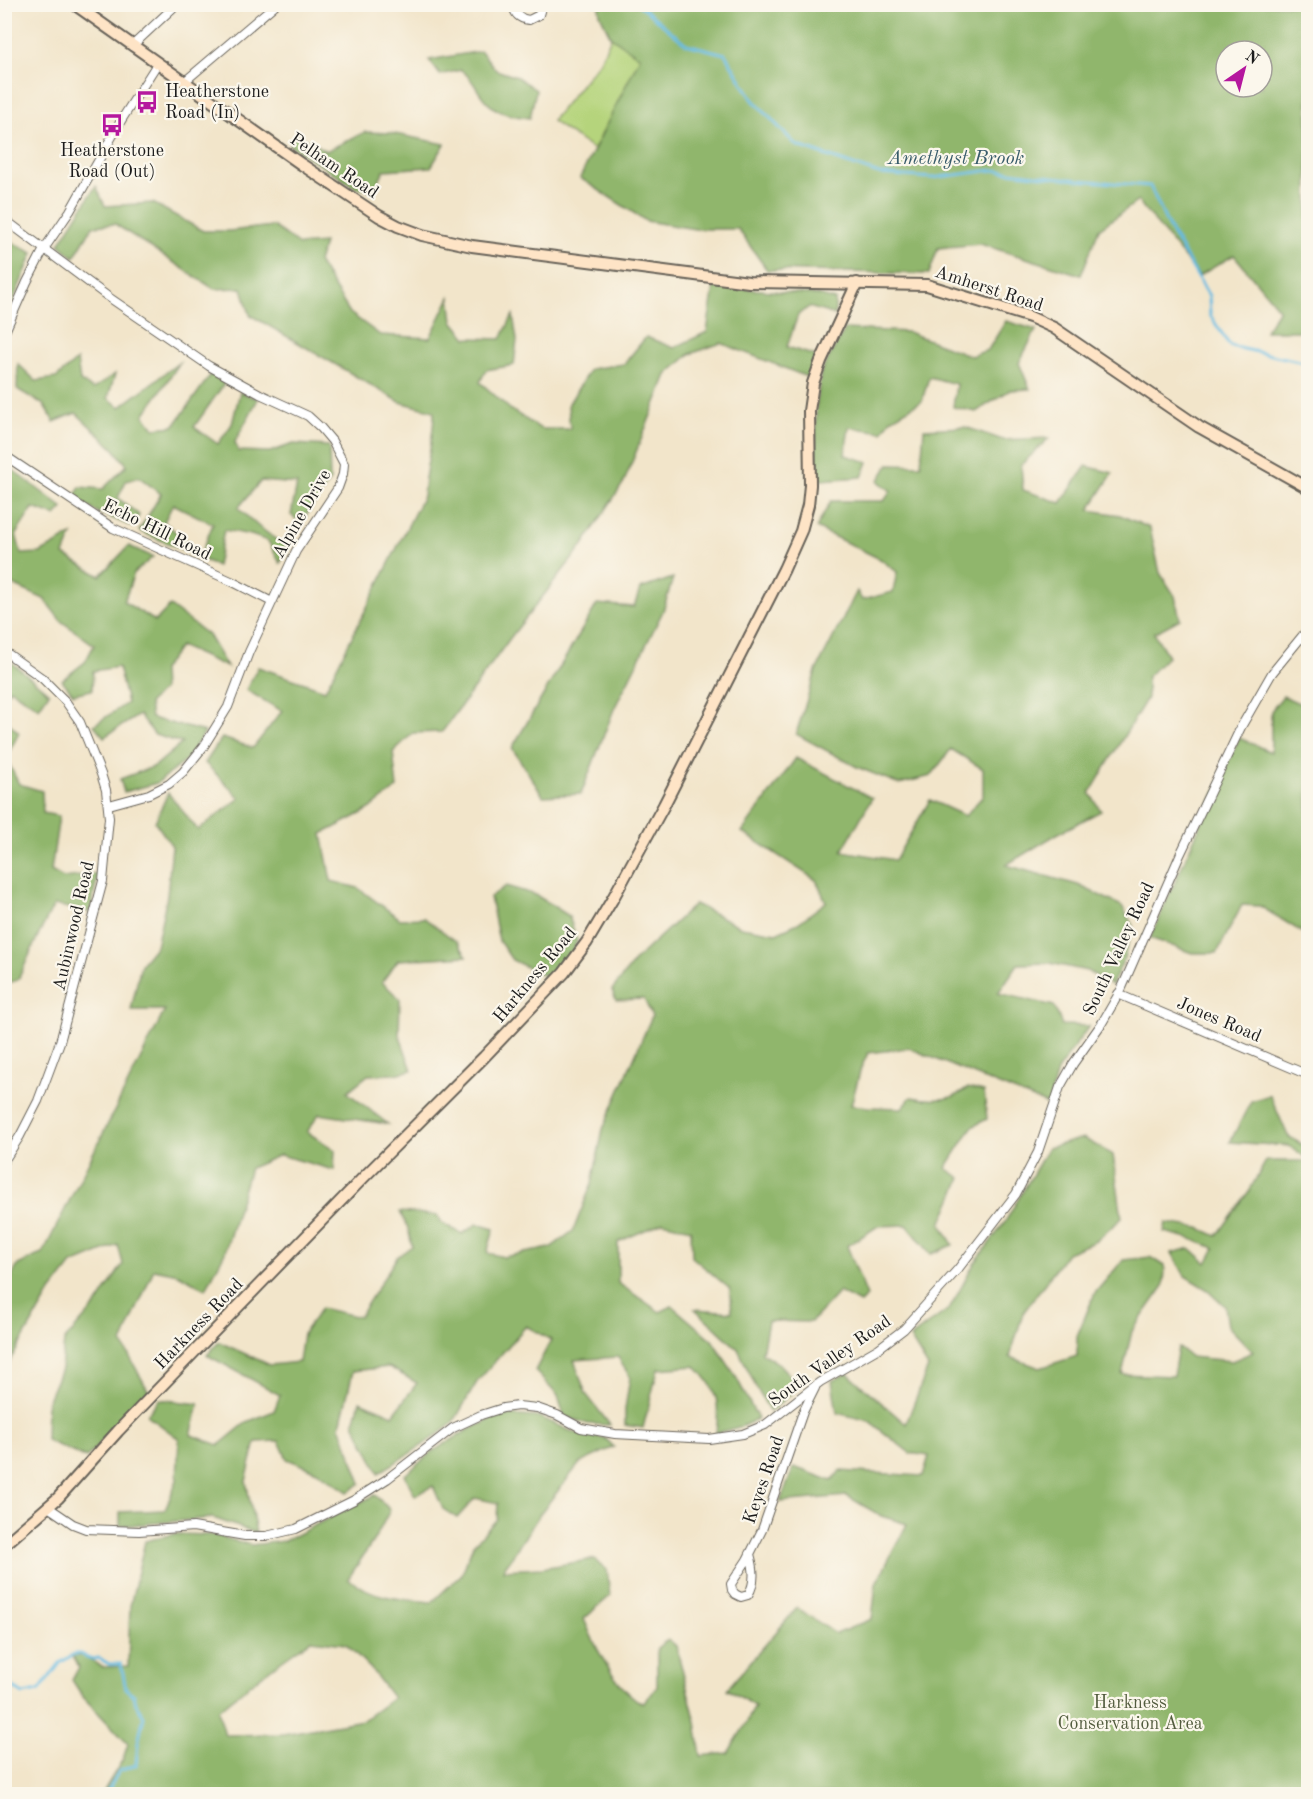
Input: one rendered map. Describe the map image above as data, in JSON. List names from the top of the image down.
{
  "streets": {
    "main road": ["Pelham Road", "Amherst Road", "Harkness Road"],
    "street": [
      "Alpine Drive",
      "Echo Hill Road",
      "Aubinwood Road",
      "South Valley Road",
      "Jones Road",
      "Keyes Road"
    ]
  },
  "crossings": [
    ["Pelham Road", "Amherst Road"],
    ["Amherst Road", "Harkness Road"],
    ["Alpine Drive", "Echo Hill Road"],
    ["Alpine Drive", "Aubinwood Road"],
    ["South Valley Road", "Harkness Road"],
    ["South Valley Road", "Jones Road"],
    ["South Valley Road", "Keyes Road"]
  ],
  "water": ["Amethyst Brook"],
  "parks": ["Harkness Conservation Area"],
  "places": {
    "bus stop": ["Heatherstone Road (In)", "Heatherstone Road (Out)"]
  },
  "north": "top right"
}
